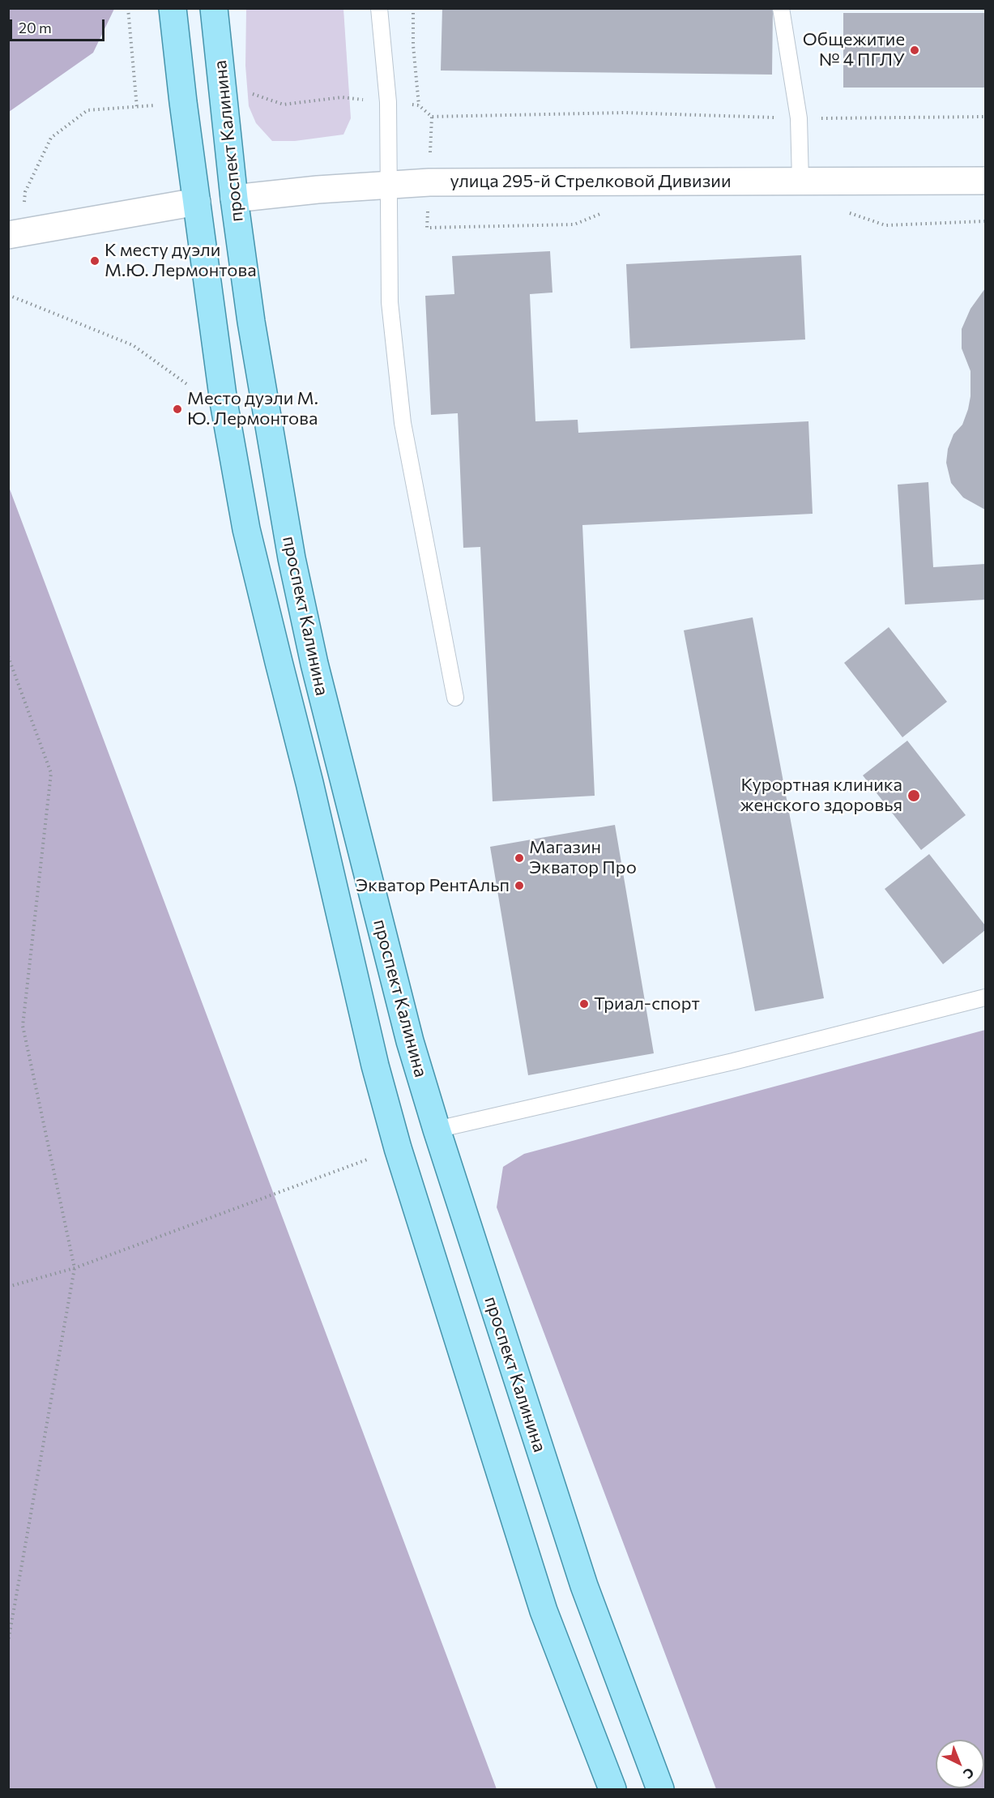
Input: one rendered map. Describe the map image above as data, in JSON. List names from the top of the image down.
{
  "streets": {
    "main road": ["проспект Калинина", "улица 295-й Стрелковой Дивизии"]
  },
  "crossings": [
    ["проспект Калинина", "улица 295-й Стрелковой Дивизии"]
  ],
  "places": [
    "Общежитие № 4 ПГЛУ",
    "К месту дуэли М.Ю. Лермонтова",
    "Место дуэли М. Ю. Лермонтова",
    "Курортная клиника женского здоровья",
    "Магазин Экватор Про",
    "Экватор РентАльп",
    "Триал-спорт"
  ],
  "scale_bar": "20 m",
  "north": "bottom right"
}
